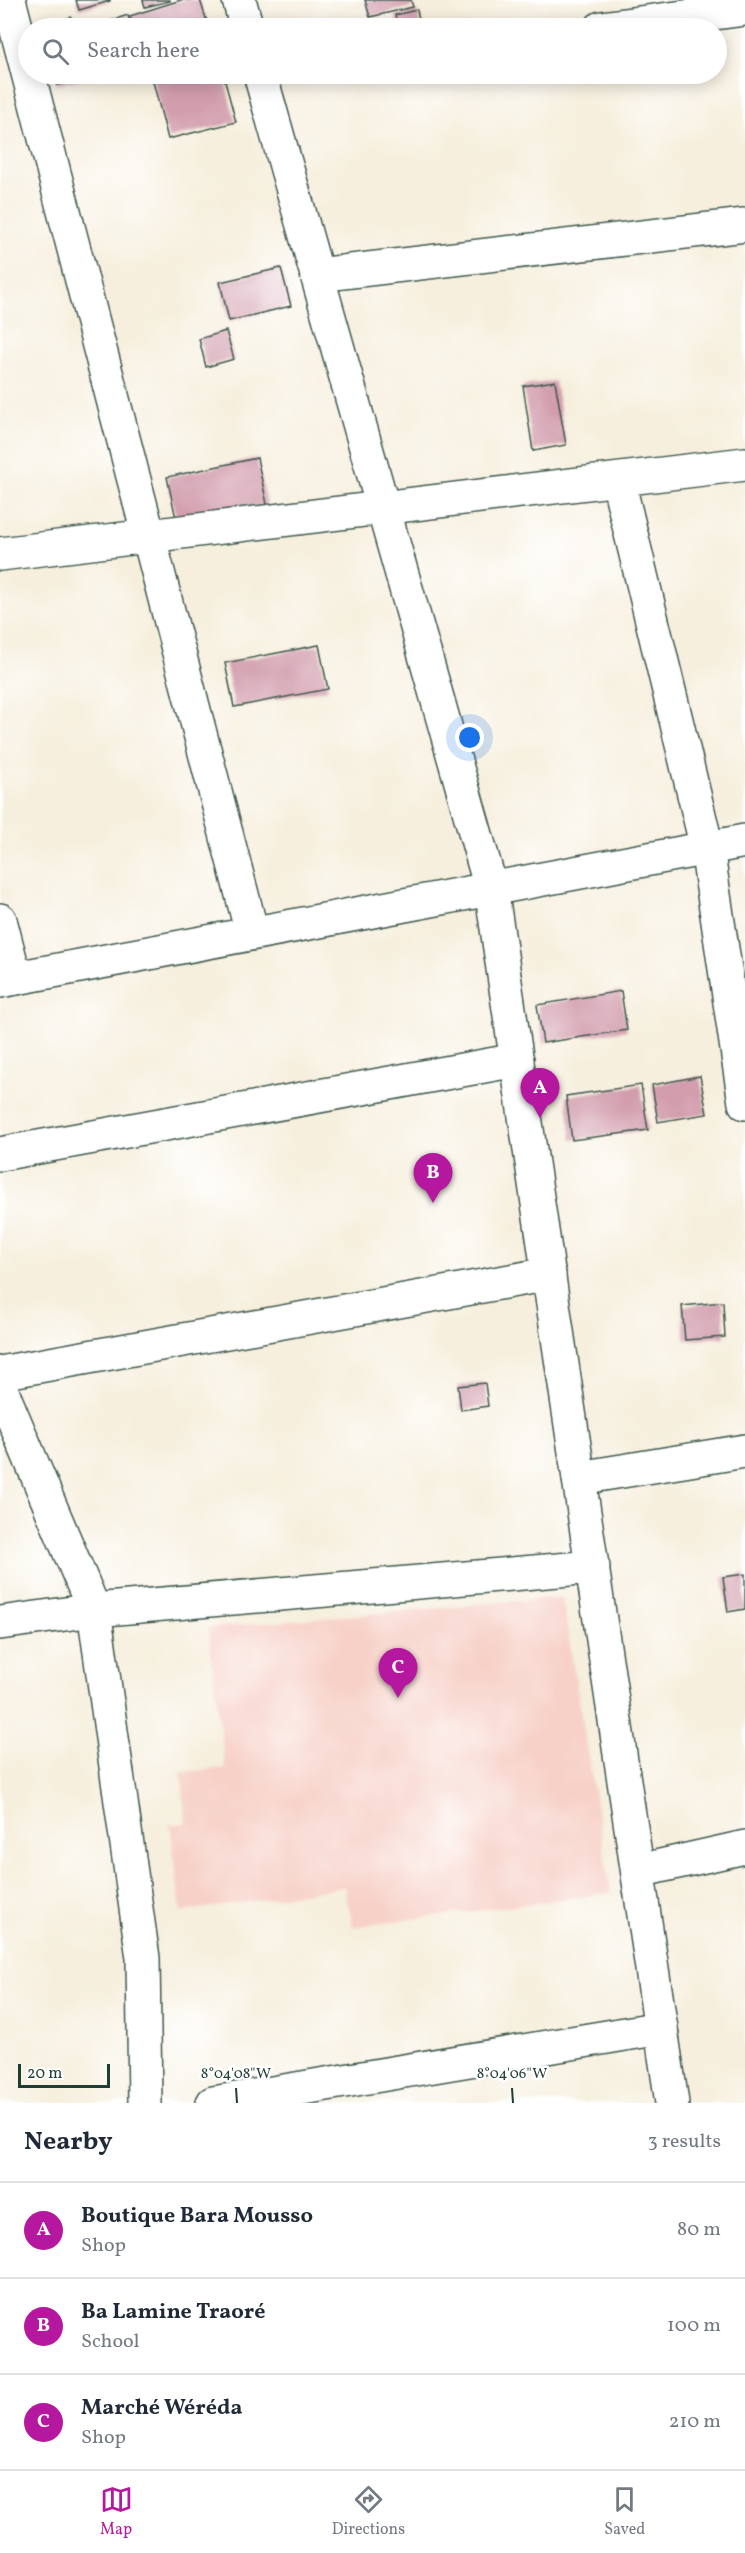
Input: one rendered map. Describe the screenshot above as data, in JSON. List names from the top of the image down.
{
  "scale_bar": "20 m",
  "page": {
    "search": "Search here",
    "pins": ["A", "B", "C"],
    "scale": "20 m",
    "heading": ["Nearby", "3 results"],
    "list": [
      {
        "mark": "A",
        "name": "Boutique Bara Mousso",
        "note": "Shop",
        "value": "80 m"
      },
      {
        "mark": "B",
        "name": "Ba Lamine Traoré",
        "note": "School",
        "value": "100 m"
      },
      {
        "mark": "C",
        "name": "Marché Wéréda",
        "note": "Shop",
        "value": "210 m"
      }
    ],
    "nav": ["Map", "Directions", "Saved"]
  },
  "coordinates": ["8°04'08\"W", "8°04'06\"W"]
}
